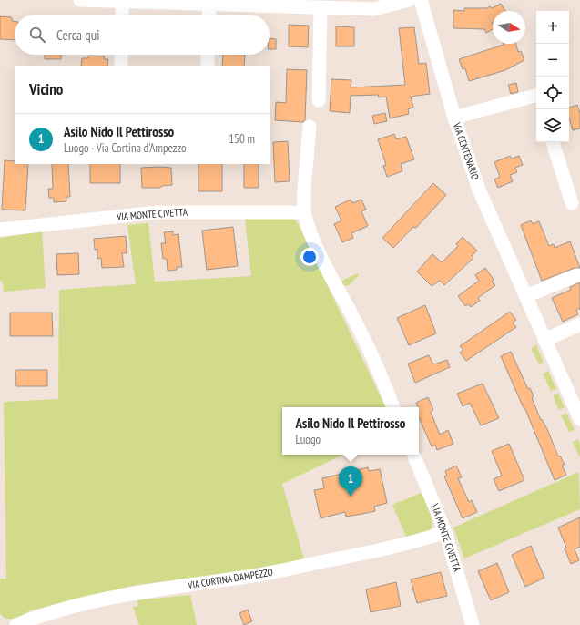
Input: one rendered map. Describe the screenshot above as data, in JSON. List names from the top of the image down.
{
  "streets": {
    "street": ["VIA CENTENARIO", "VIA MONTE CIVETTA", "VIA CORTINA D'AMPEZZO"]
  },
  "crossings": [
    ["VIA MONTE CIVETTA", "VIA CORTINA D'AMPEZZO"]
  ],
  "north": "right",
  "page": {
    "map_buttons": ["+", "−"],
    "search": "Cerca qui",
    "heading": "Vicino",
    "list": [
      {
        "mark": "1",
        "name": "Asilo Nido Il Pettirosso",
        "note": "Luogo · Via Cortina d'Ampezzo",
        "value": "150 m"
      }
    ],
    "popup": ["Asilo Nido Il Pettirosso", "Luogo"],
    "pins": "1"
  }
}
